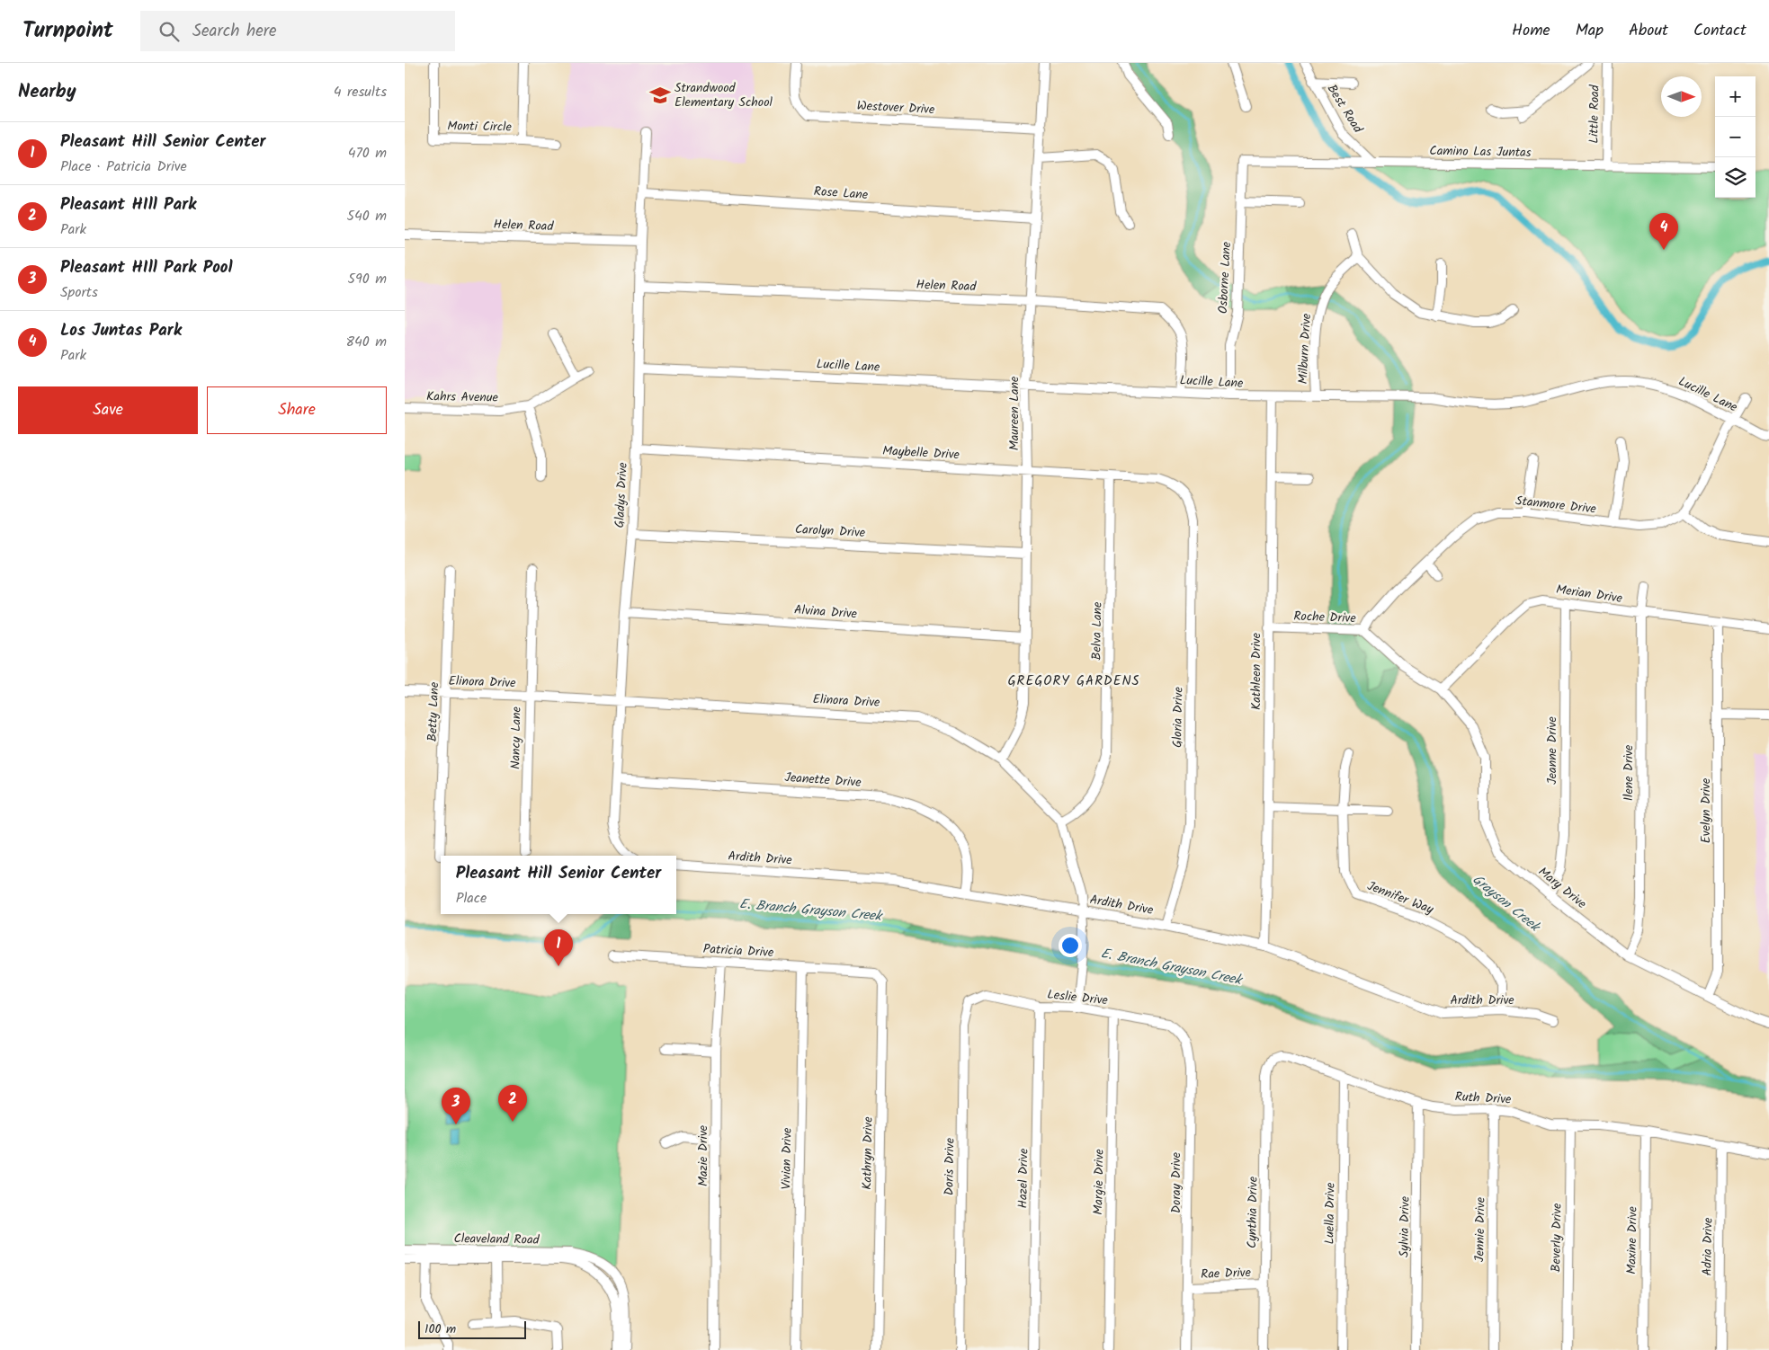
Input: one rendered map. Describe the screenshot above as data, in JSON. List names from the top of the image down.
{
  "streets": {
    "street": [
      "Westover Drive",
      "Best Road",
      "Little Road",
      "Monti Circle",
      "Camino Las Juntas",
      "Rose Lane",
      "Helen Road",
      "Osborne Lane",
      "Milburn Drive",
      "Lucille Lane",
      "Kahrs Avenue",
      "Maureen Lane",
      "Maybelle Drive",
      "Gladys Drive",
      "Stanmore Drive",
      "Carolyn Drive",
      "Merian Drive",
      "Alvina Drive",
      "Roche Drive",
      "Belva Lane",
      "Kathleen Drive",
      "Elinora Drive",
      "Betty Lane",
      "Gloria Drive",
      "Nancy Lane",
      "Jeanne Drive",
      "Ilene Drive",
      "Jeanette Drive",
      "Evelyn Drive",
      "Ardith Drive",
      "Mary Drive",
      "Jennifer Way",
      "Patricia Drive",
      "Leslie Drive",
      "Ruth Drive",
      "Kathryn Drive",
      "Mazie Drive",
      "Vivian Drive",
      "Doris Drive",
      "Hazel Drive",
      "Margie Drive",
      "Doray Drive",
      "Cynthia Drive",
      "Luella Drive",
      "Sylvia Drive",
      "Jennie Drive",
      "Beverly Drive",
      "Cleaveland Road",
      "Maxine Drive",
      "Adria Drive",
      "Rae Drive"
    ]
  },
  "crossings": [
    ["Westover Drive", "Maureen Lane"],
    ["Best Road", "Camino Las Juntas"],
    ["Little Road", "Camino Las Juntas"],
    ["Camino Las Juntas", "Osborne Lane"],
    ["Rose Lane", "Maureen Lane"],
    ["Rose Lane", "Gladys Drive"],
    ["Helen Road", "Lucille Lane"],
    ["Helen Road", "Maureen Lane"],
    ["Helen Road", "Gladys Drive"],
    ["Osborne Lane", "Lucille Lane"],
    ["Milburn Drive", "Lucille Lane"],
    ["Lucille Lane", "Maureen Lane"],
    ["Lucille Lane", "Gladys Drive"],
    ["Lucille Lane", "Kathleen Drive"],
    ["Maureen Lane", "Maybelle Drive"],
    ["Maureen Lane", "Carolyn Drive"],
    ["Maureen Lane", "Alvina Drive"],
    ["Maureen Lane", "Elinora Drive"],
    ["Maybelle Drive", "Gladys Drive"],
    ["Maybelle Drive", "Belva Lane"],
    ["Maybelle Drive", "Gloria Drive"],
    ["Gladys Drive", "Carolyn Drive"],
    ["Gladys Drive", "Alvina Drive"],
    ["Gladys Drive", "Elinora Drive"],
    ["Gladys Drive", "Jeanette Drive"],
    ["Stanmore Drive", "Roche Drive"],
    ["Merian Drive", "Roche Drive"],
    ["Merian Drive", "Jeanne Drive"],
    ["Merian Drive", "Ilene Drive"],
    ["Merian Drive", "Evelyn Drive"],
    ["Merian Drive", "Mary Drive"],
    ["Roche Drive", "Kathleen Drive"],
    ["Roche Drive", "Mary Drive"],
    ["Belva Lane", "Elinora Drive"],
    ["Kathleen Drive", "Ardith Drive"],
    ["Elinora Drive", "Betty Lane"],
    ["Elinora Drive", "Nancy Lane"],
    ["Gloria Drive", "Ardith Drive"],
    ["Jeanne Drive", "Mary Drive"],
    ["Ilene Drive", "Mary Drive"],
    ["Jeanette Drive", "Ardith Drive"],
    ["Evelyn Drive", "Mary Drive"],
    ["Ardith Drive", "Jennifer Way"],
    ["Patricia Drive", "Kathryn Drive"],
    ["Patricia Drive", "Mazie Drive"],
    ["Patricia Drive", "Vivian Drive"],
    ["Leslie Drive", "Doris Drive"],
    ["Leslie Drive", "Hazel Drive"],
    ["Leslie Drive", "Margie Drive"],
    ["Leslie Drive", "Doray Drive"],
    ["Ruth Drive", "Cynthia Drive"],
    ["Ruth Drive", "Luella Drive"],
    ["Ruth Drive", "Sylvia Drive"],
    ["Ruth Drive", "Jennie Drive"],
    ["Ruth Drive", "Beverly Drive"],
    ["Ruth Drive", "Maxine Drive"],
    ["Ruth Drive", "Adria Drive"],
    ["Doray Drive", "Rae Drive"],
    ["Cynthia Drive", "Rae Drive"]
  ],
  "districts": ["GREGORY GARDENS"],
  "water": ["Grayson Creek", "E. Branch Grayson Creek"],
  "places": {
    "school or university": ["Strandwood Elementary School"]
  },
  "scale_bar": "100 m",
  "north": "right",
  "page": {
    "header": "Turnpoint",
    "search": "Search here",
    "nav": [
      "Home",
      "Map",
      "About",
      "Contact"
    ],
    "heading": ["Nearby", "4 results"],
    "map_buttons": ["+", "−"],
    "list": [
      {
        "mark": "1",
        "name": "Pleasant Hill Senior Center",
        "note": "Place · Patricia Drive",
        "value": "470 m"
      },
      {
        "mark": "2",
        "name": "Pleasant HIll Park",
        "note": "Park",
        "value": "540 m"
      },
      {
        "mark": "3",
        "name": "Pleasant HIll Park Pool",
        "note": "Sports",
        "value": "590 m"
      },
      {
        "mark": "4",
        "name": "Los Juntas Park",
        "note": "Park",
        "value": "840 m"
      }
    ],
    "pins": [
      "4",
      "1",
      "2",
      "3"
    ],
    "buttons": ["Save", "Share"],
    "popup": ["Pleasant Hill Senior Center", "Place"],
    "scale": "100 m"
  }
}
